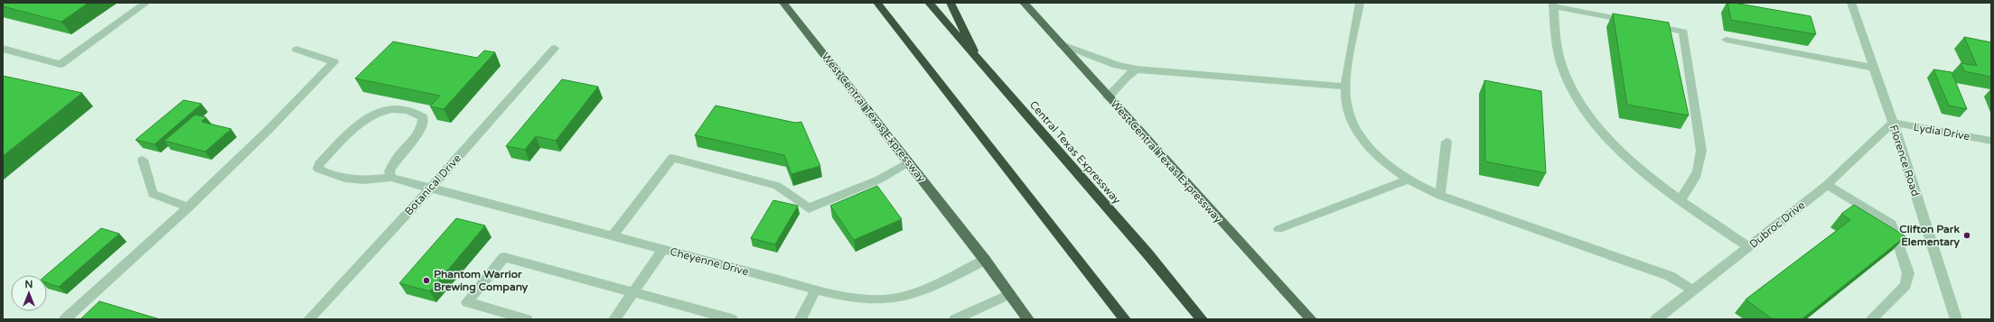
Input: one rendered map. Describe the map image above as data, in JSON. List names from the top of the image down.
{
  "streets": {
    "highway": ["Central Texas Expressway"],
    "main road": ["West Central Texas Expressway"],
    "street": [
      "Lydia Drive",
      "Florence Road",
      "Botanical Drive",
      "Dubroc Drive",
      "Cheyenne Drive"
    ]
  },
  "crossings": [
    ["West Central Texas Expressway", "Cheyenne Drive"],
    ["Lydia Drive", "Florence Road"],
    ["Lydia Drive", "Dubroc Drive"],
    ["Florence Road", "Dubroc Drive"],
    ["Botanical Drive", "Cheyenne Drive"]
  ],
  "places": ["Clifton Park Elementary", "Phantom Warrior Brewing Company"],
  "north": "top"
}
